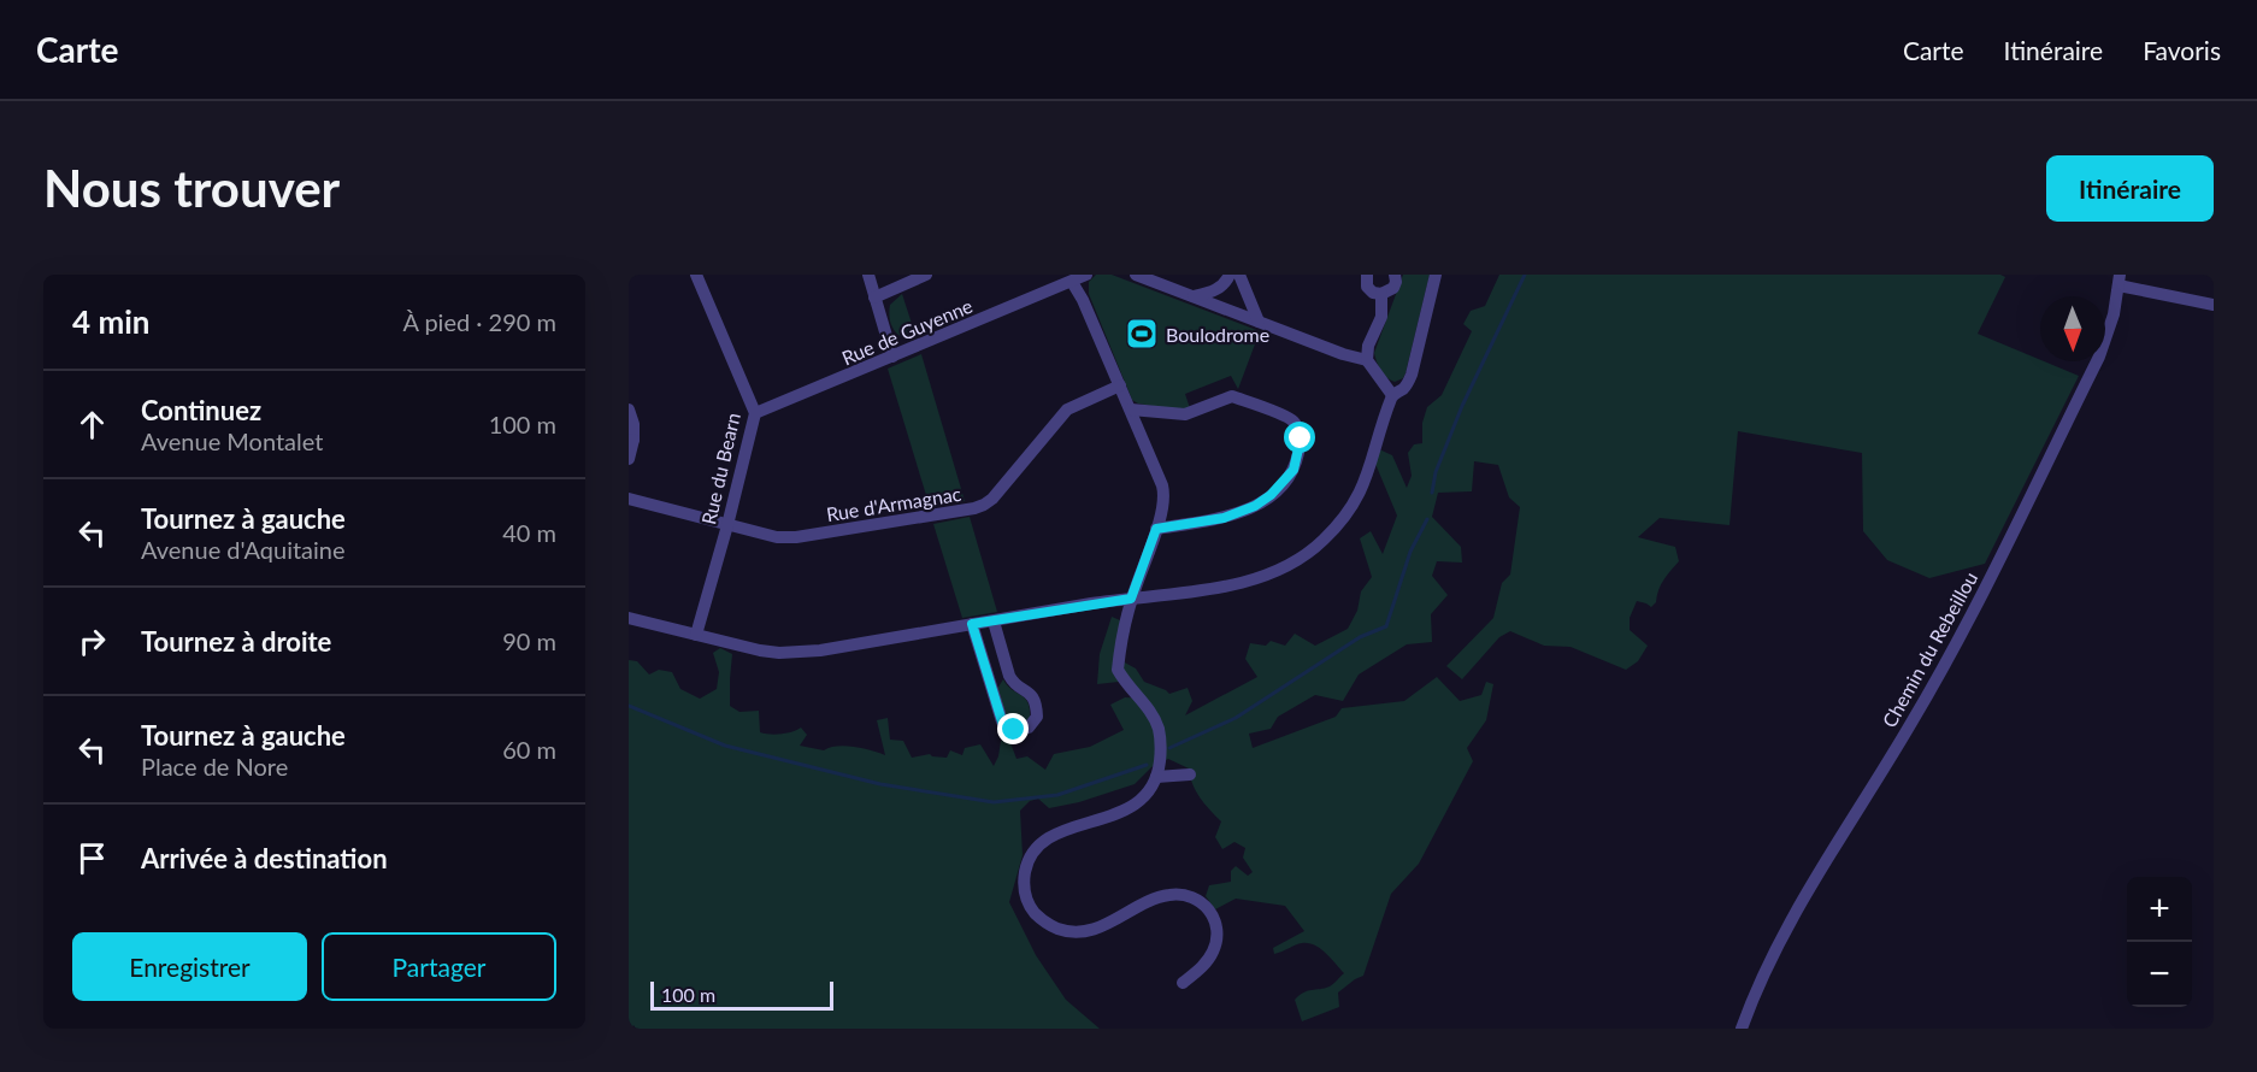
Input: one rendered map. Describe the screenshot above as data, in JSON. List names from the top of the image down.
{
  "streets": {
    "street": [
      "Rue de Guyenne",
      "Rue du Bearn",
      "Rue d'Armagnac",
      "Chemin du Rebeillou"
    ]
  },
  "crossings": [
    ["Rue de Guyenne", "Rue du Bearn"],
    ["Rue du Bearn", "Rue d'Armagnac"]
  ],
  "places": {
    "sports": ["Boulodrome"]
  },
  "scale_bar": "100 m",
  "north": "bottom",
  "page": {
    "header": "Carte",
    "nav": ["Carte", "Itinéraire", "Favoris"],
    "buttons": [
      "Itinéraire",
      ["Enregistrer", "Partager"]
    ],
    "title": "Nous trouver",
    "heading": ["4 min", "À pied · 290 m"],
    "list": [
      ["Continuez", "Avenue Montalet", "100 m"],
      ["Tournez à gauche", "Avenue d'Aquitaine", "40 m"],
      ["Tournez à droite", "90 m"],
      ["Tournez à gauche", "Place de Nore", "60 m"],
      "Arrivée à destination"
    ],
    "map_buttons": ["+", "−"],
    "scale": "100 m"
  }
}
